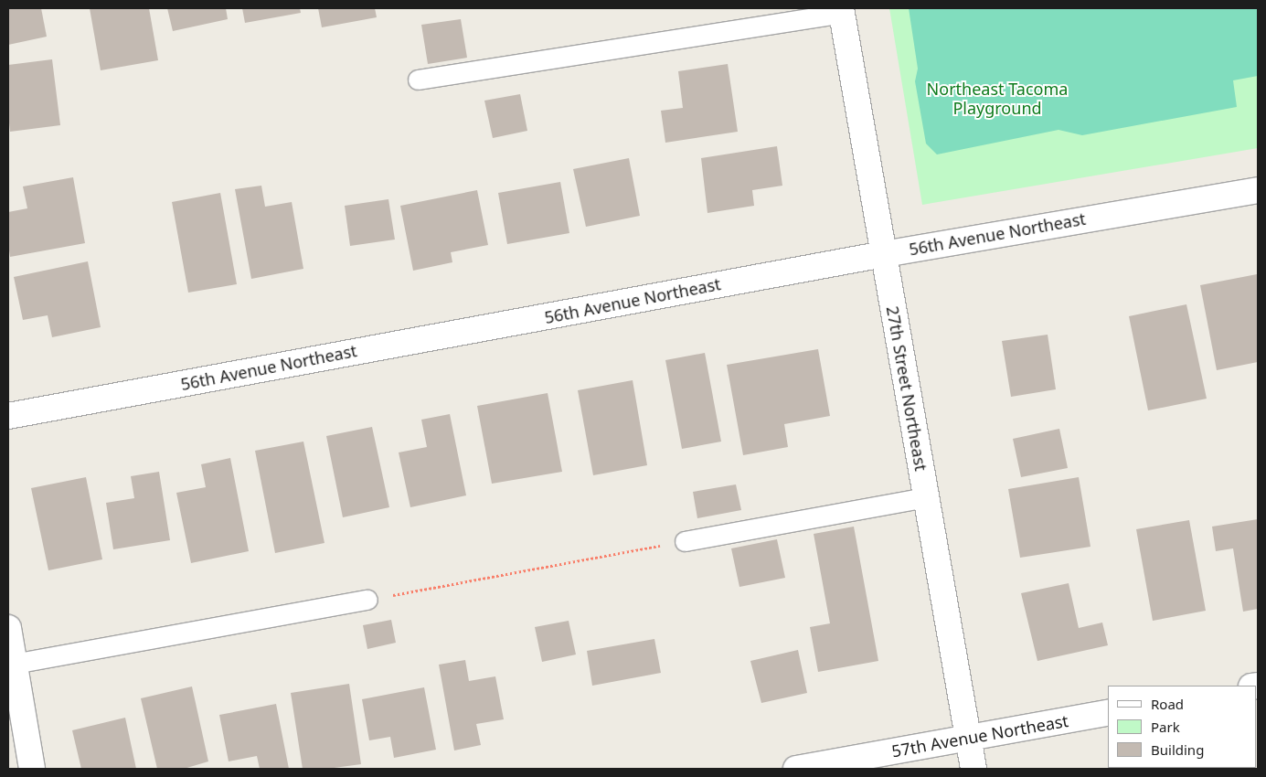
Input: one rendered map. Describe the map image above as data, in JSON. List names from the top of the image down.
{
  "streets": {
    "street": ["56th Avenue Northeast", "27th Street Northeast", "57th Avenue Northeast"]
  },
  "crossings": [
    ["56th Avenue Northeast", "27th Street Northeast"],
    ["27th Street Northeast", "57th Avenue Northeast"]
  ],
  "parks": ["Northeast Tacoma Playground"],
  "legend": ["Road", "Park", "Building"]
}
